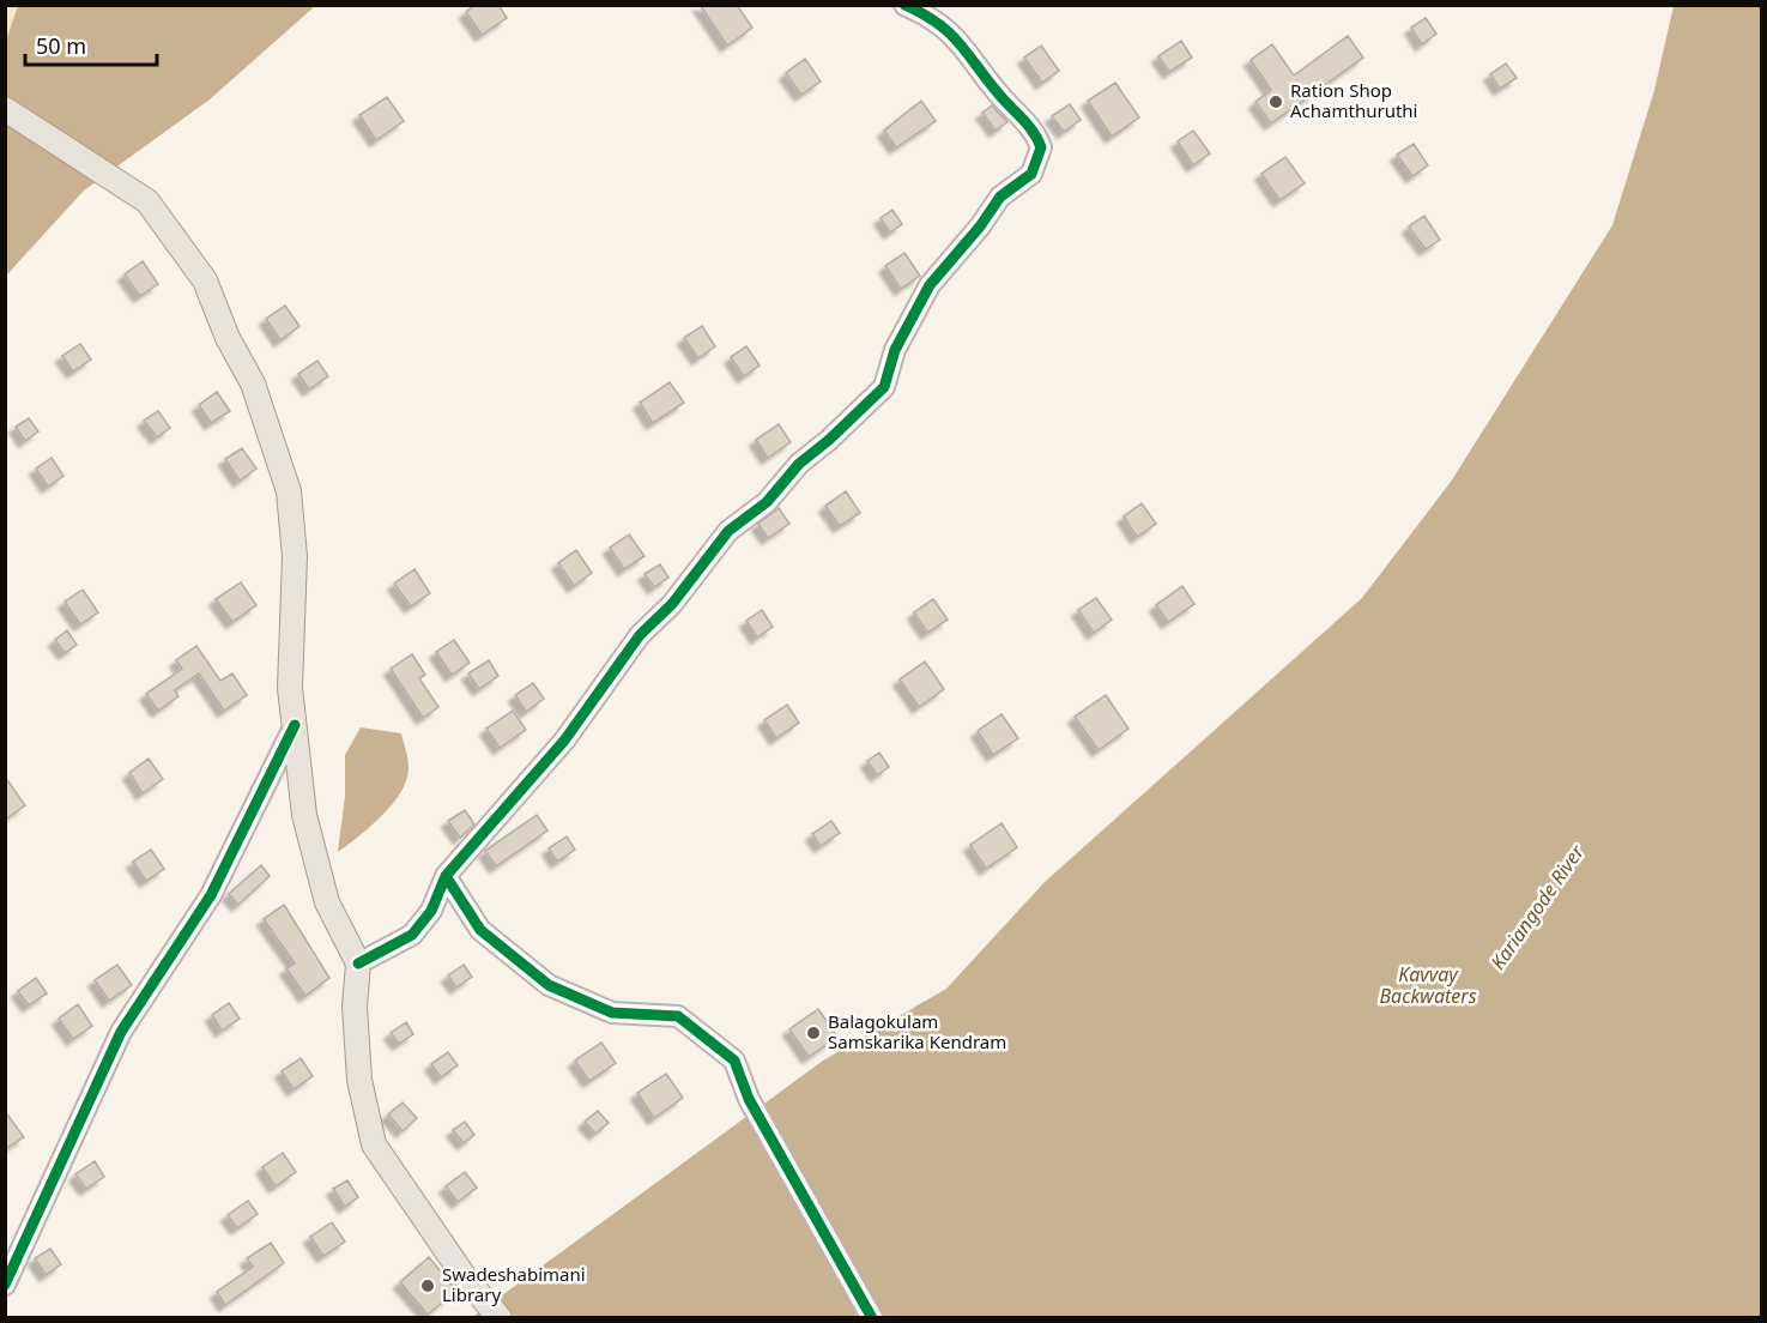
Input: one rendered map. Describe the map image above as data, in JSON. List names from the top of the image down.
{
  "water": ["Kariangode River", "Kavvay Backwaters"],
  "places": ["Ration Shop Achamthuruthi", "Balagokulam Samskarika Kendram", "Swadeshabimani Library"],
  "scale_bar": "50 m"
}
